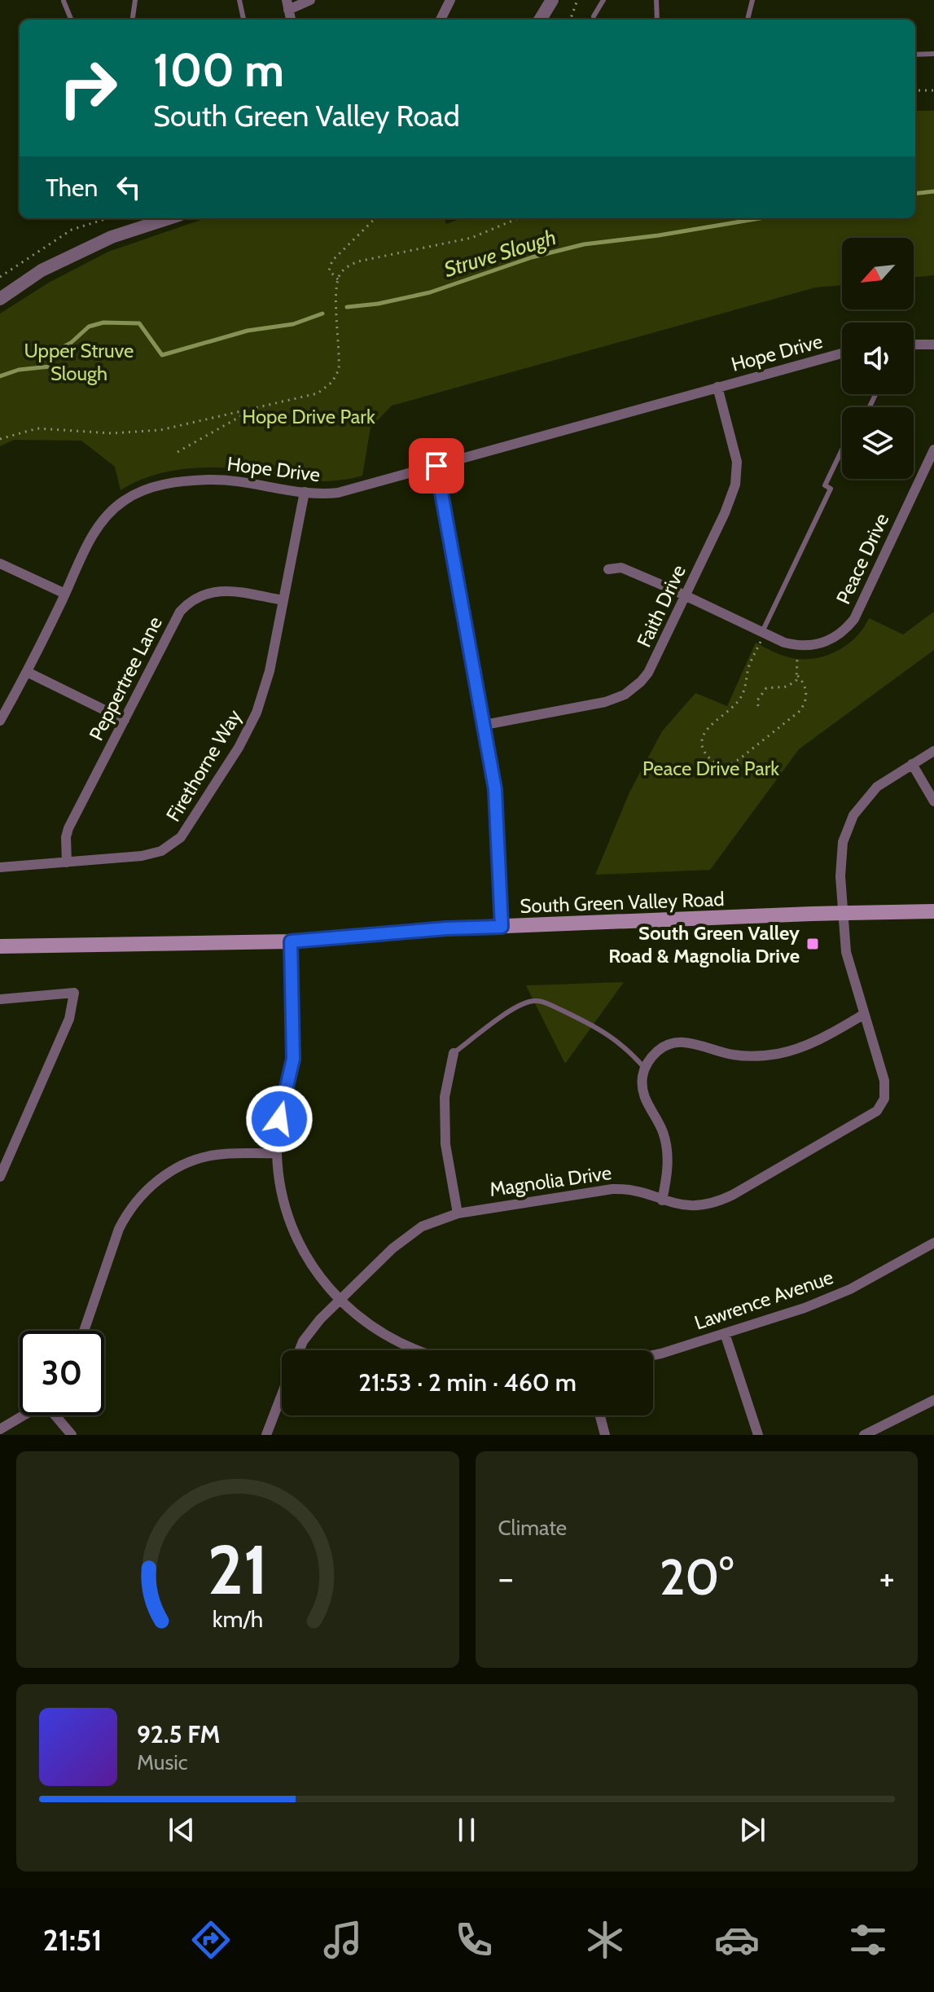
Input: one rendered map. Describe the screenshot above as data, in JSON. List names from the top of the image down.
{
  "streets": {
    "main road": ["South Green Valley Road"],
    "street": [
      "Hope Drive",
      "Peace Drive",
      "Faith Drive",
      "Peppertree Lane",
      "Firethorne Way",
      "Magnolia Drive",
      "Lawrence Avenue"
    ]
  },
  "crossings": [
    ["Hope Drive", "Faith Drive"],
    ["Hope Drive", "Firethorne Way"],
    ["Peace Drive", "Faith Drive"],
    ["Peppertree Lane", "Firethorne Way"],
    ["South Green Valley Road", "Magnolia Drive"]
  ],
  "water": ["Struve Slough"],
  "parks": ["Upper Struve Slough", "Hope Drive Park", "Peace Drive Park"],
  "places": {
    "transit": ["South Green Valley Road & Magnolia Drive"]
  },
  "north": "bottom left",
  "page": {
    "turn": ["100 m", "South Green Valley Road"],
    "then": "Then",
    "limit": "30",
    "trip": "21:53 · 2 min · 460 m",
    "tile": "Climate",
    "heat": ["−", "20°", "+"],
    "song": ["92.5 FM", "Music"],
    "tabs": "21:51",
    "gauge": ["21", "km/h"]
  }
}
